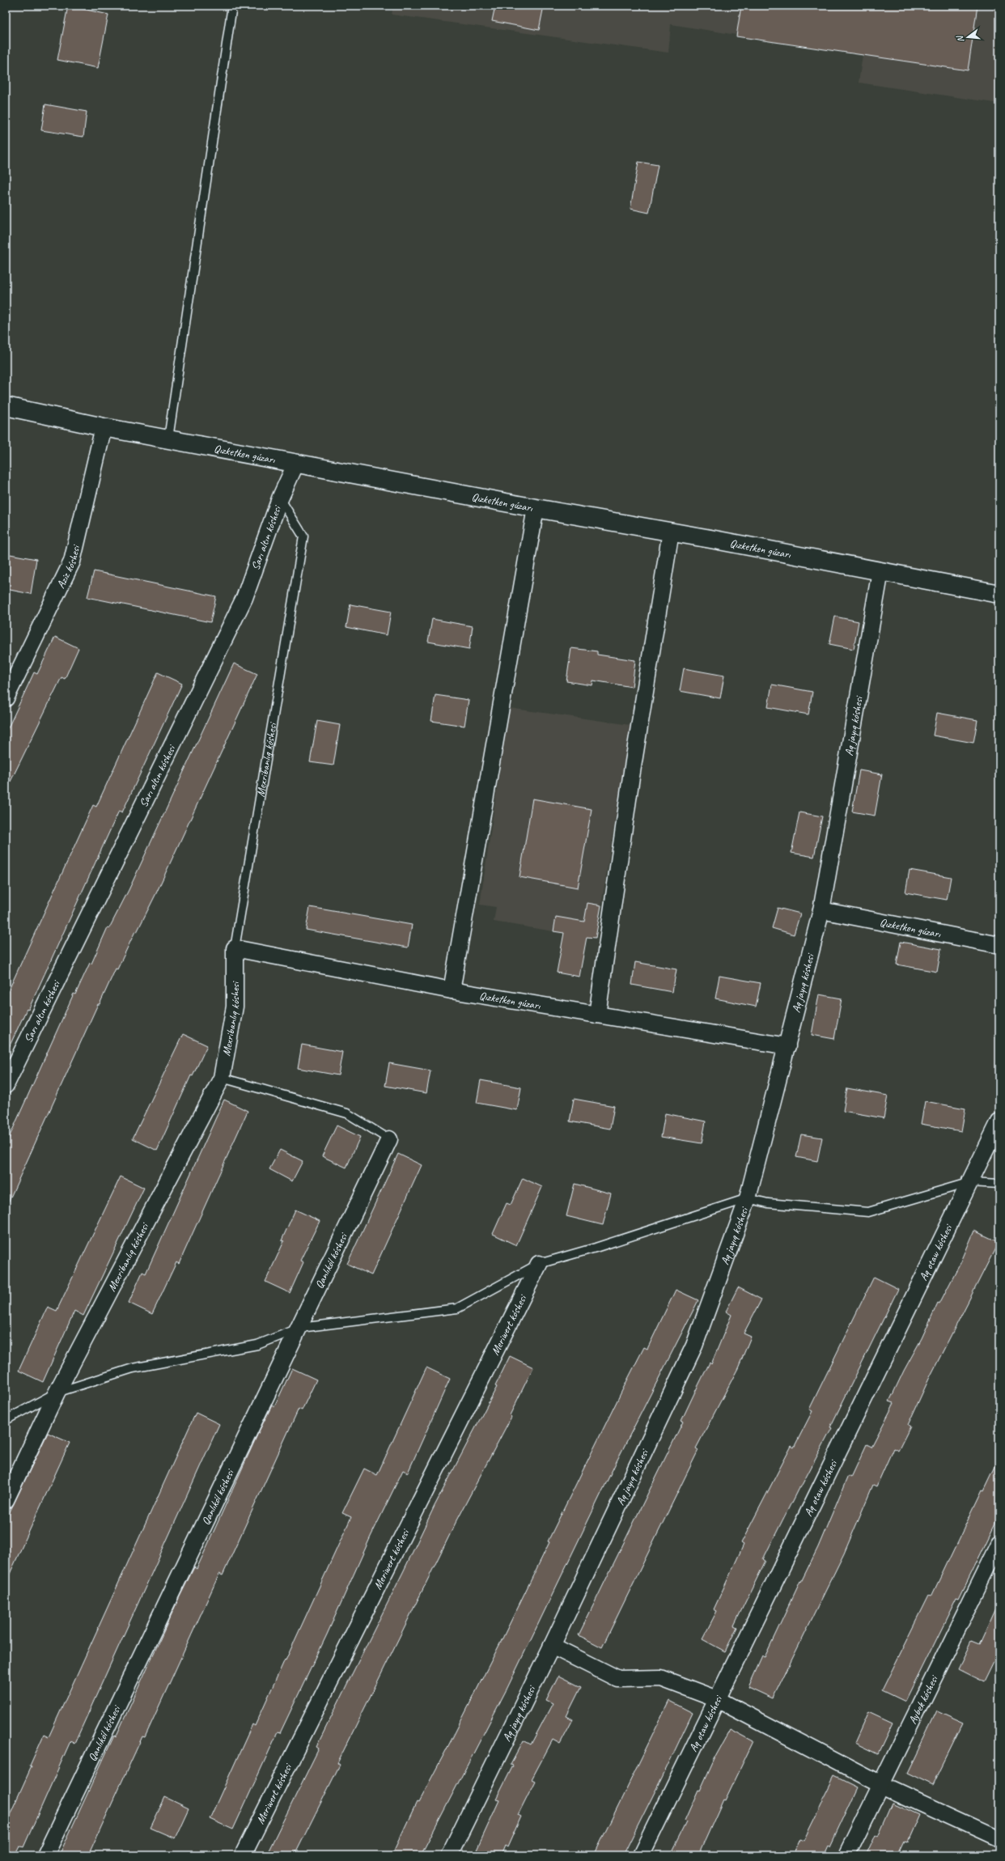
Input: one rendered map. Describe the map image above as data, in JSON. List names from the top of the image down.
{
  "streets": {
    "street": [
      "Qızketken gúzarı",
      "Sarı altın kóshesi",
      "Aziz kóshesi",
      "Aq jayıq kóshesi",
      "Mexribanlıq kóshesi",
      "Aq otaw kóshesi",
      "Qanlıkól kóshesi",
      "Meriwert kóshesi",
      "Aybek kóshesi"
    ]
  },
  "crossings": [
    ["Qızketken gúzarı", "Sarı altın kóshesi"],
    ["Qızketken gúzarı", "Aziz kóshesi"],
    ["Qızketken gúzarı", "Aq jayıq kóshesi"],
    ["Qızketken gúzarı", "Mexribanlıq kóshesi"],
    ["Sarı altın kóshesi", "Mexribanlıq kóshesi"]
  ],
  "north": "left"
}
